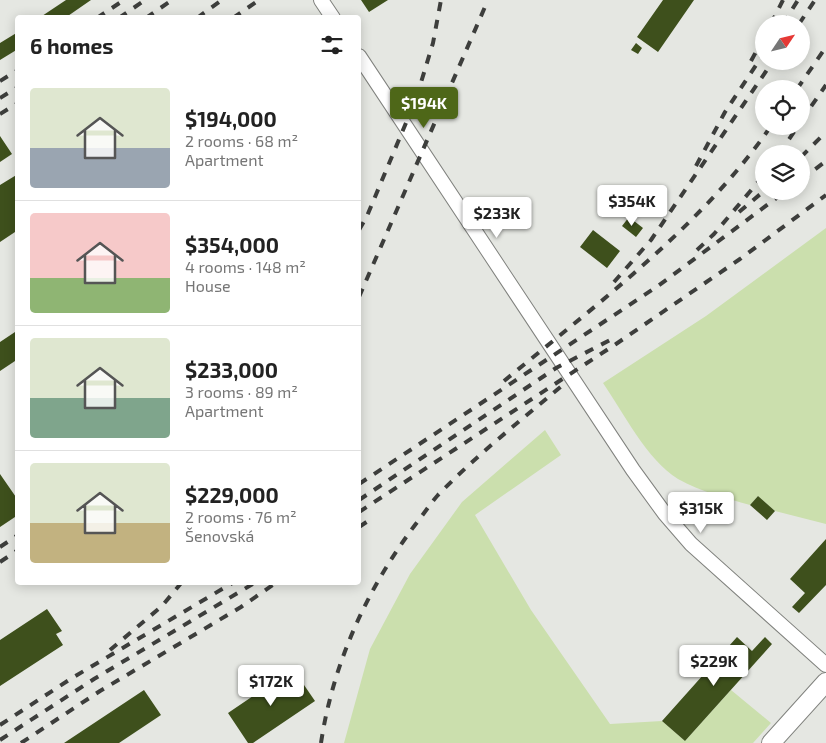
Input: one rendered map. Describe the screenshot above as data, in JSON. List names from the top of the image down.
{
  "north": "top right",
  "page": {
    "heading": "6 homes",
    "list": [
      {
        "name": "$194,000",
        "note": "2 rooms · 68 m² · Apartment"
      },
      {
        "name": "$354,000",
        "note": "4 rooms · 148 m² · House"
      },
      {
        "name": "$233,000",
        "note": "3 rooms · 89 m² · Apartment"
      },
      {
        "name": "$229,000",
        "note": "2 rooms · 76 m² · Šenovská"
      }
    ],
    "price": [
      "$194K",
      "$354K",
      "$233K",
      "$315K",
      "$229K",
      "$172K"
    ]
  }
}
